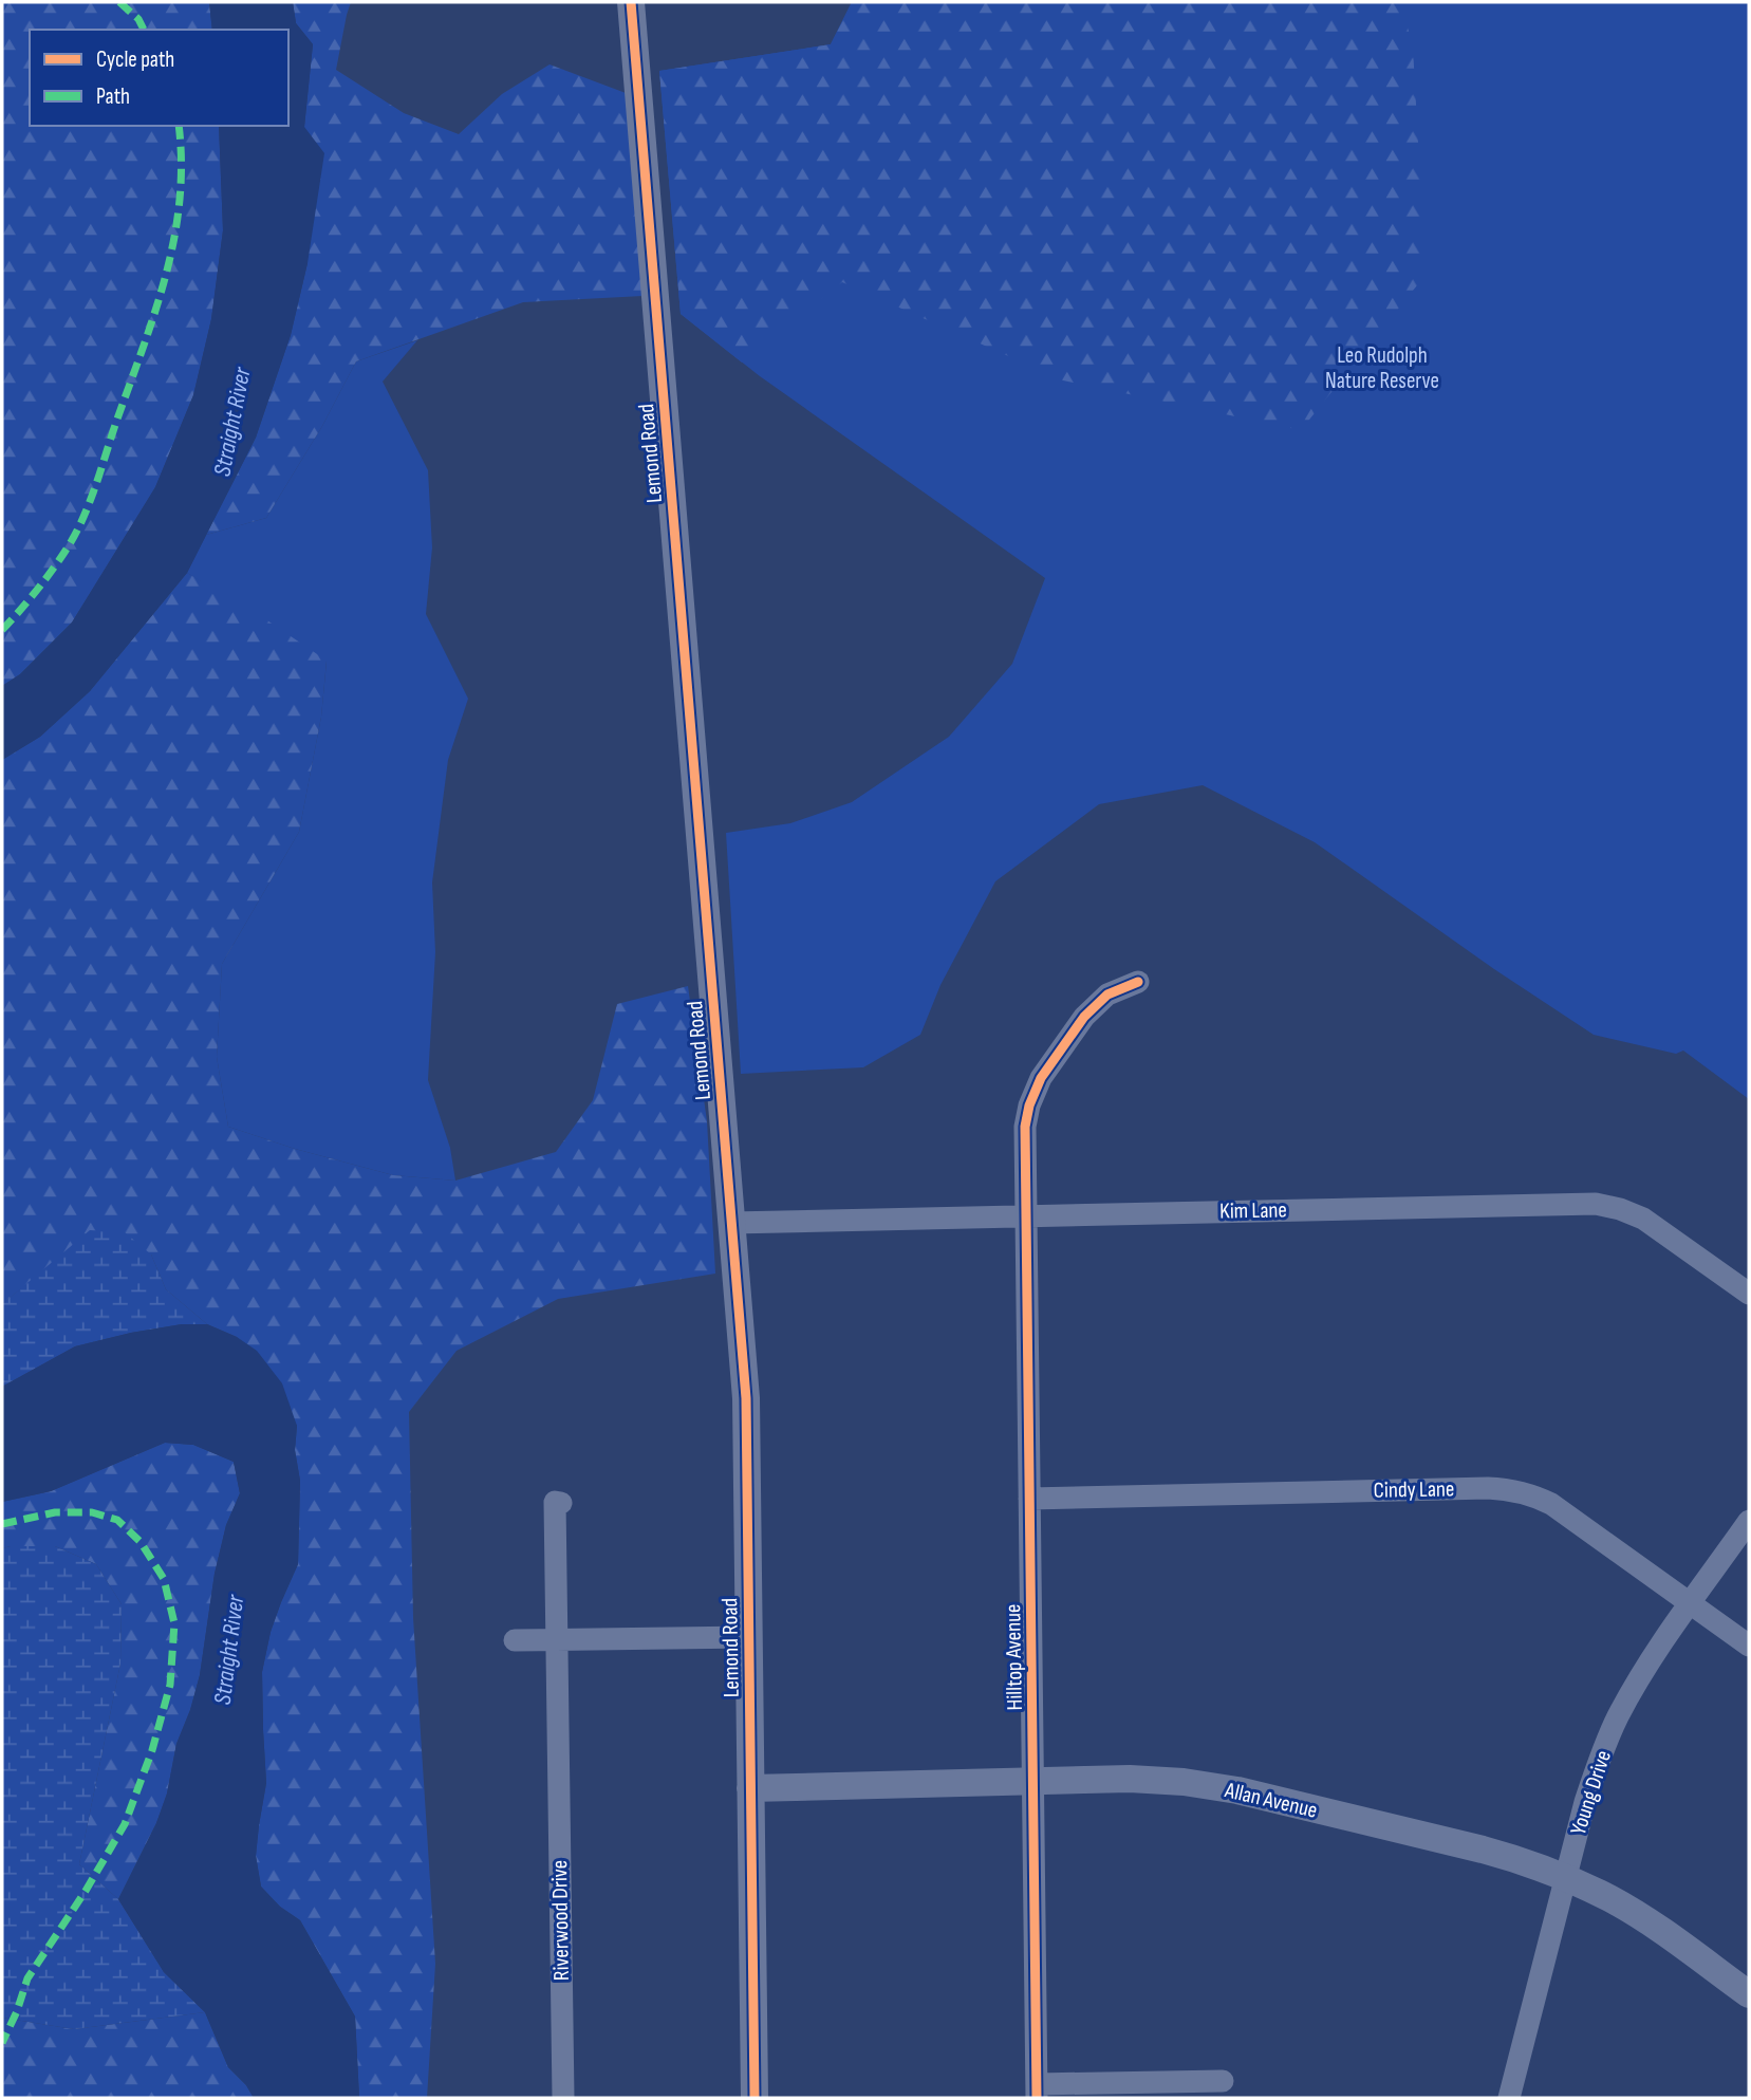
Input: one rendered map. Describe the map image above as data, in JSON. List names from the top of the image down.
{
  "streets": {
    "street": [
      "Lemond Road",
      "Kim Lane",
      "Cindy Lane",
      "Hilltop Avenue",
      "Young Drive",
      "Allan Avenue",
      "Riverwood Drive"
    ]
  },
  "crossings": [
    ["Lemond Road", "Kim Lane"],
    ["Lemond Road", "Allan Avenue"],
    ["Kim Lane", "Hilltop Avenue"],
    ["Cindy Lane", "Hilltop Avenue"],
    ["Cindy Lane", "Young Drive"],
    ["Hilltop Avenue", "Allan Avenue"],
    ["Young Drive", "Allan Avenue"]
  ],
  "water": ["Straight River"],
  "parks": ["Leo Rudolph Nature Reserve"],
  "legend": ["Cycle path", "Path"]
}
